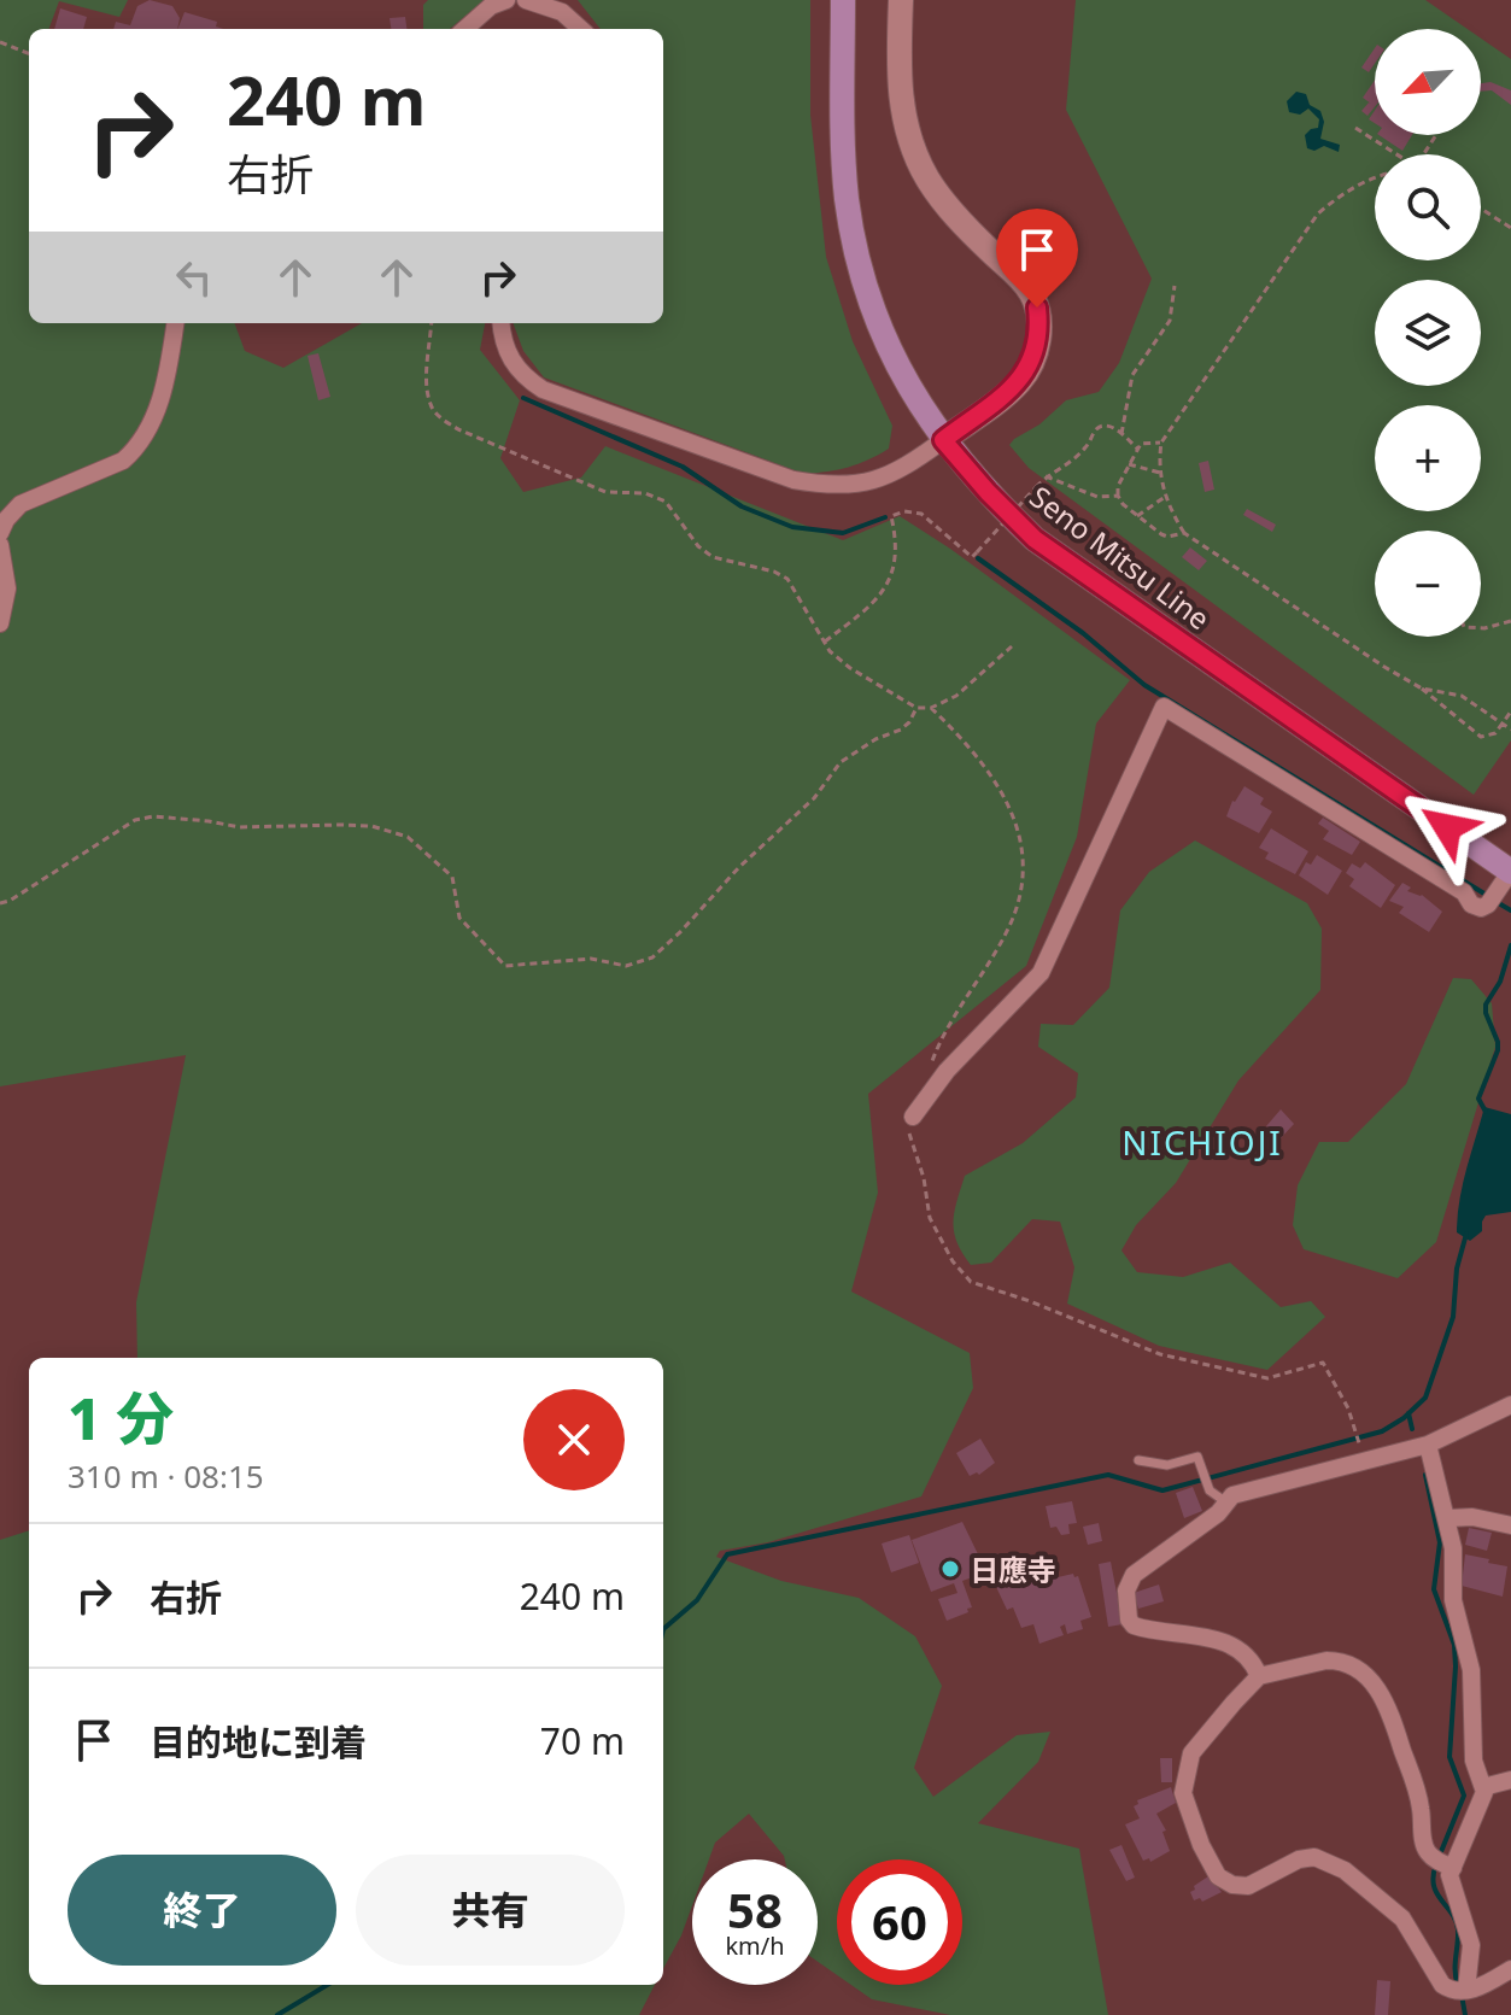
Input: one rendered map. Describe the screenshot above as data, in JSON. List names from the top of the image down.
{
  "streets": {
    "main road": ["Seno Mitsu Line"]
  },
  "districts": ["NICHIOJI"],
  "places": ["日應寺"],
  "north": "bottom left",
  "page": {
    "map_buttons": ["+", "−"],
    "turn": ["240 m", "右折"],
    "heading": ["1 分", "310 m · 08:15"],
    "list": [
      {
        "name": "右折",
        "value": "240 m"
      },
      {
        "name": "目的地に到着",
        "value": "70 m"
      }
    ],
    "buttons": ["終了", "共有"],
    "speed": "58 km/h",
    "limit": "60"
  }
}
